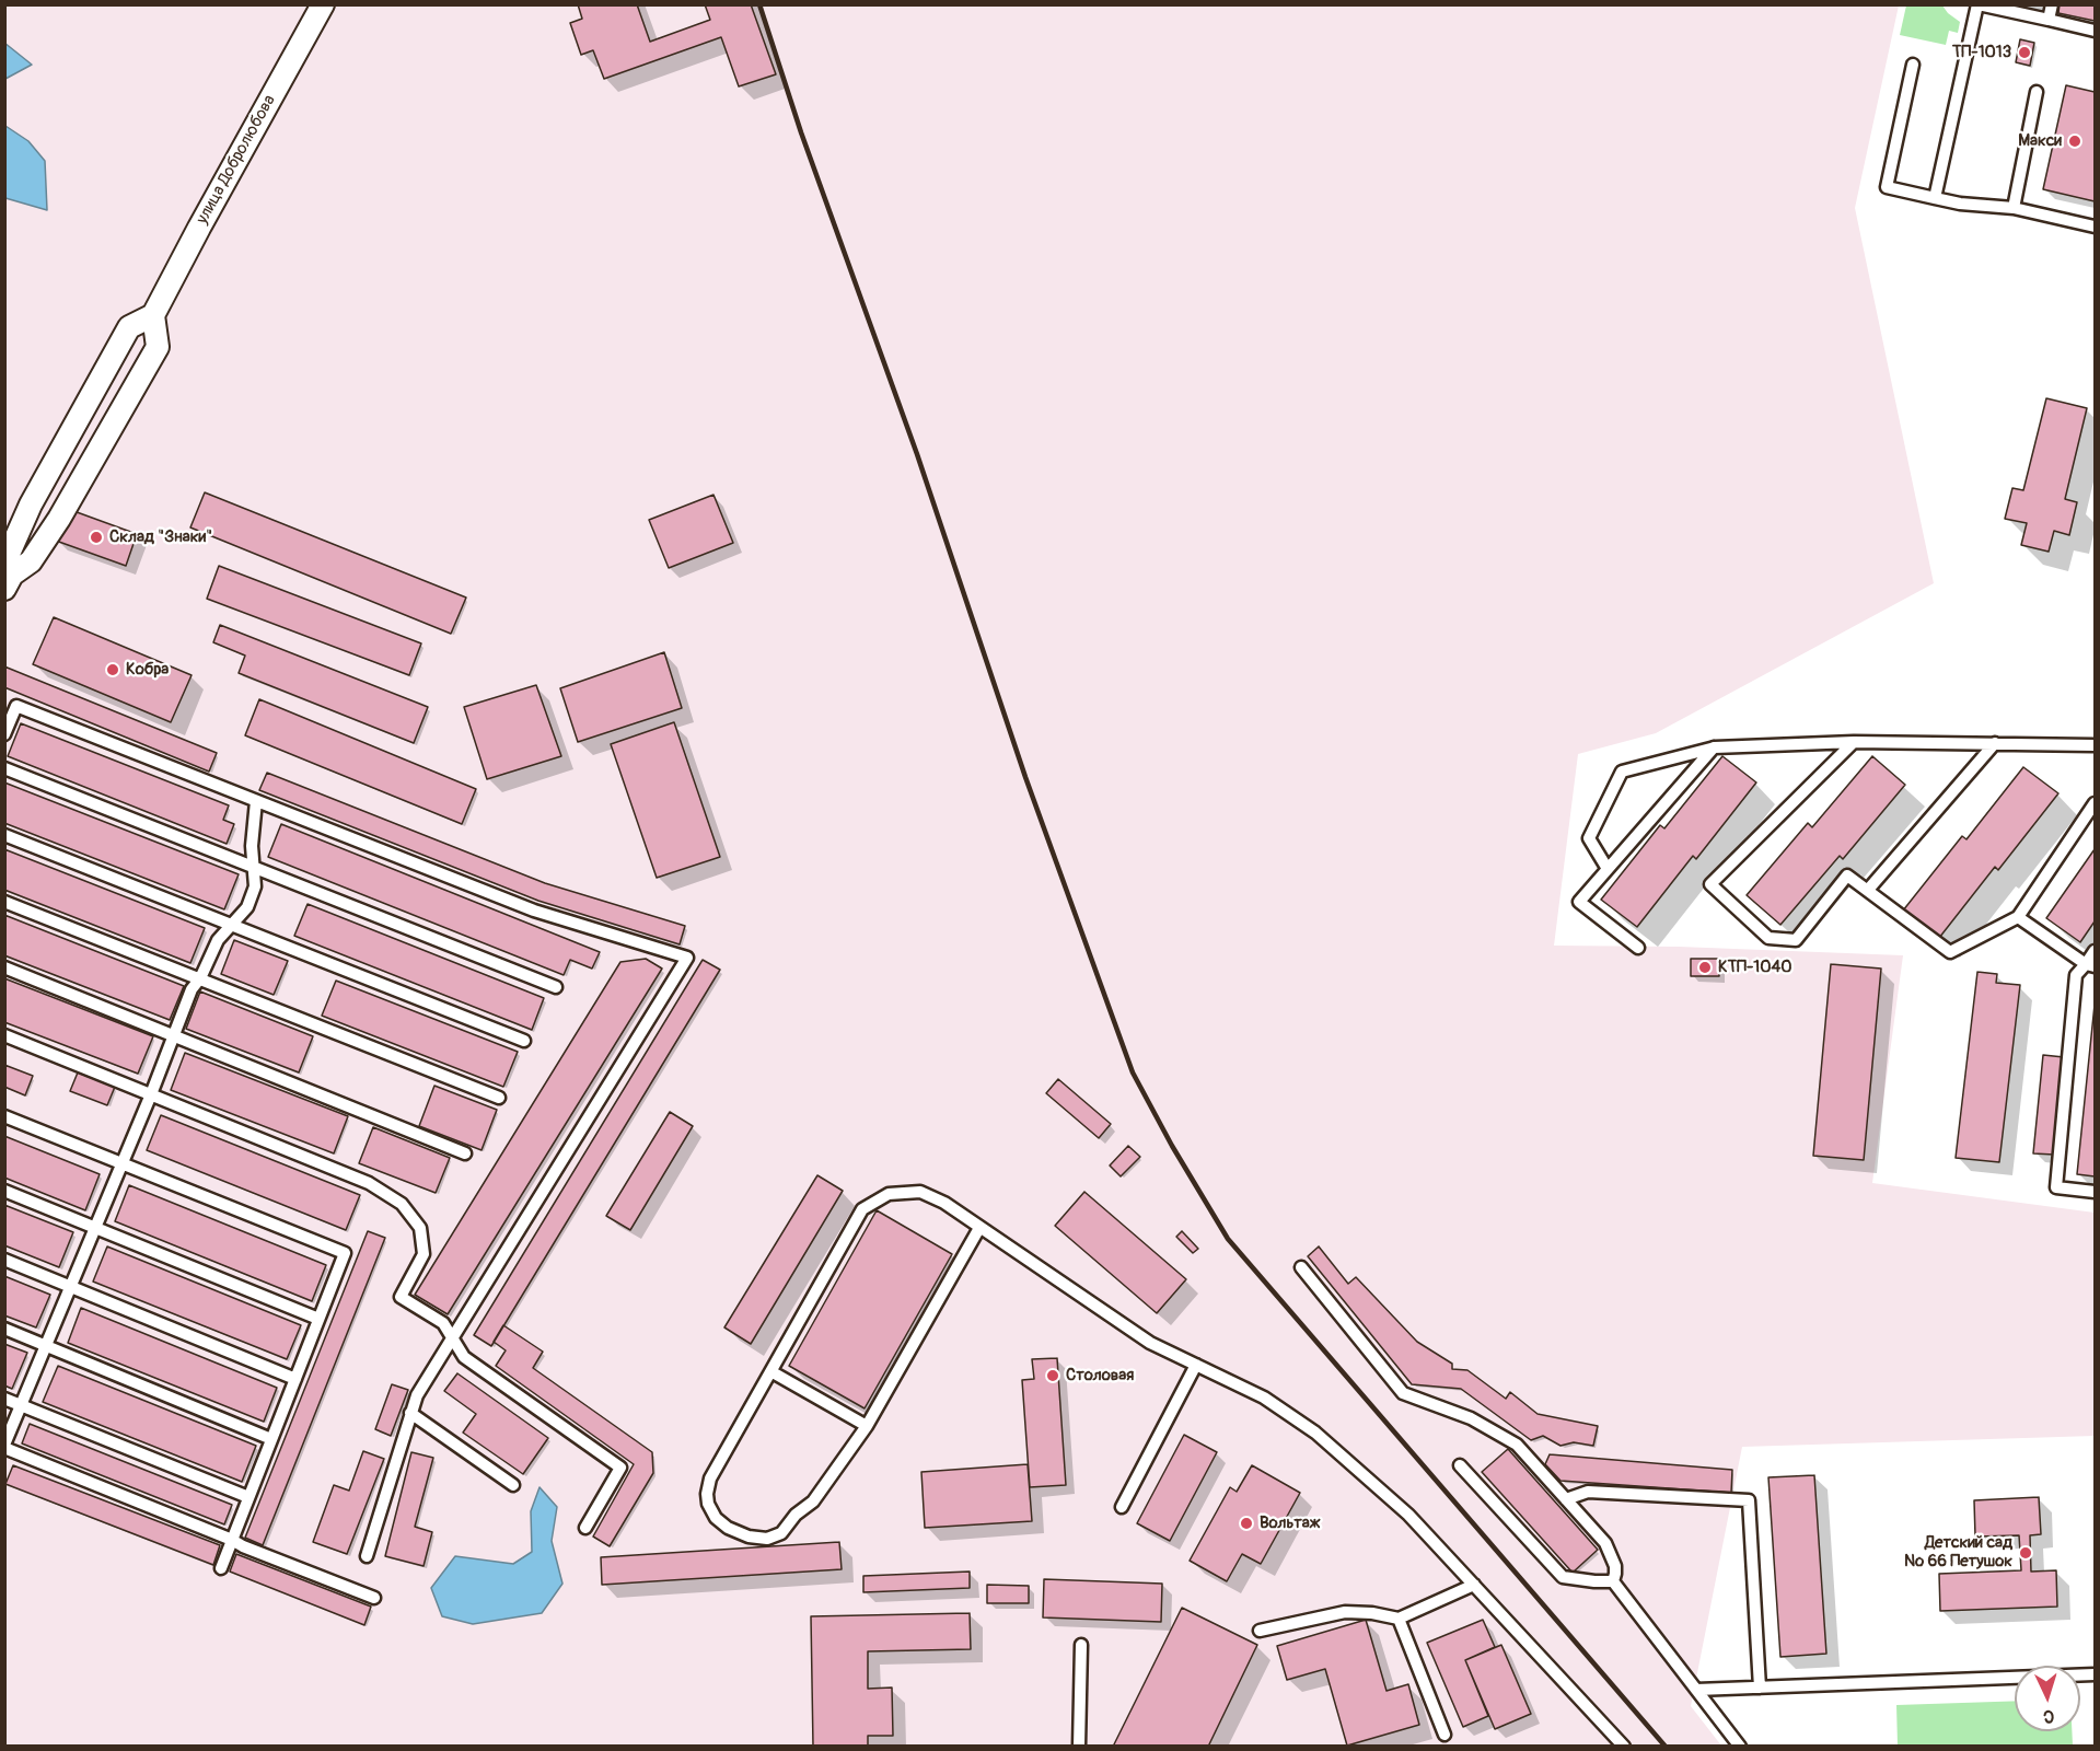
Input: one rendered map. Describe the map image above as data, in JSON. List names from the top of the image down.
{
  "streets": {
    "street": ["улица Добролюбова"]
  },
  "places": [
    "ТП-1013",
    "Макси",
    "Склад \"Знаки\"",
    "Кобра",
    "КТП-1040",
    "Столовая",
    "Вольтаж",
    "Детский сад № 66 Петушок"
  ],
  "north": "bottom"
}
